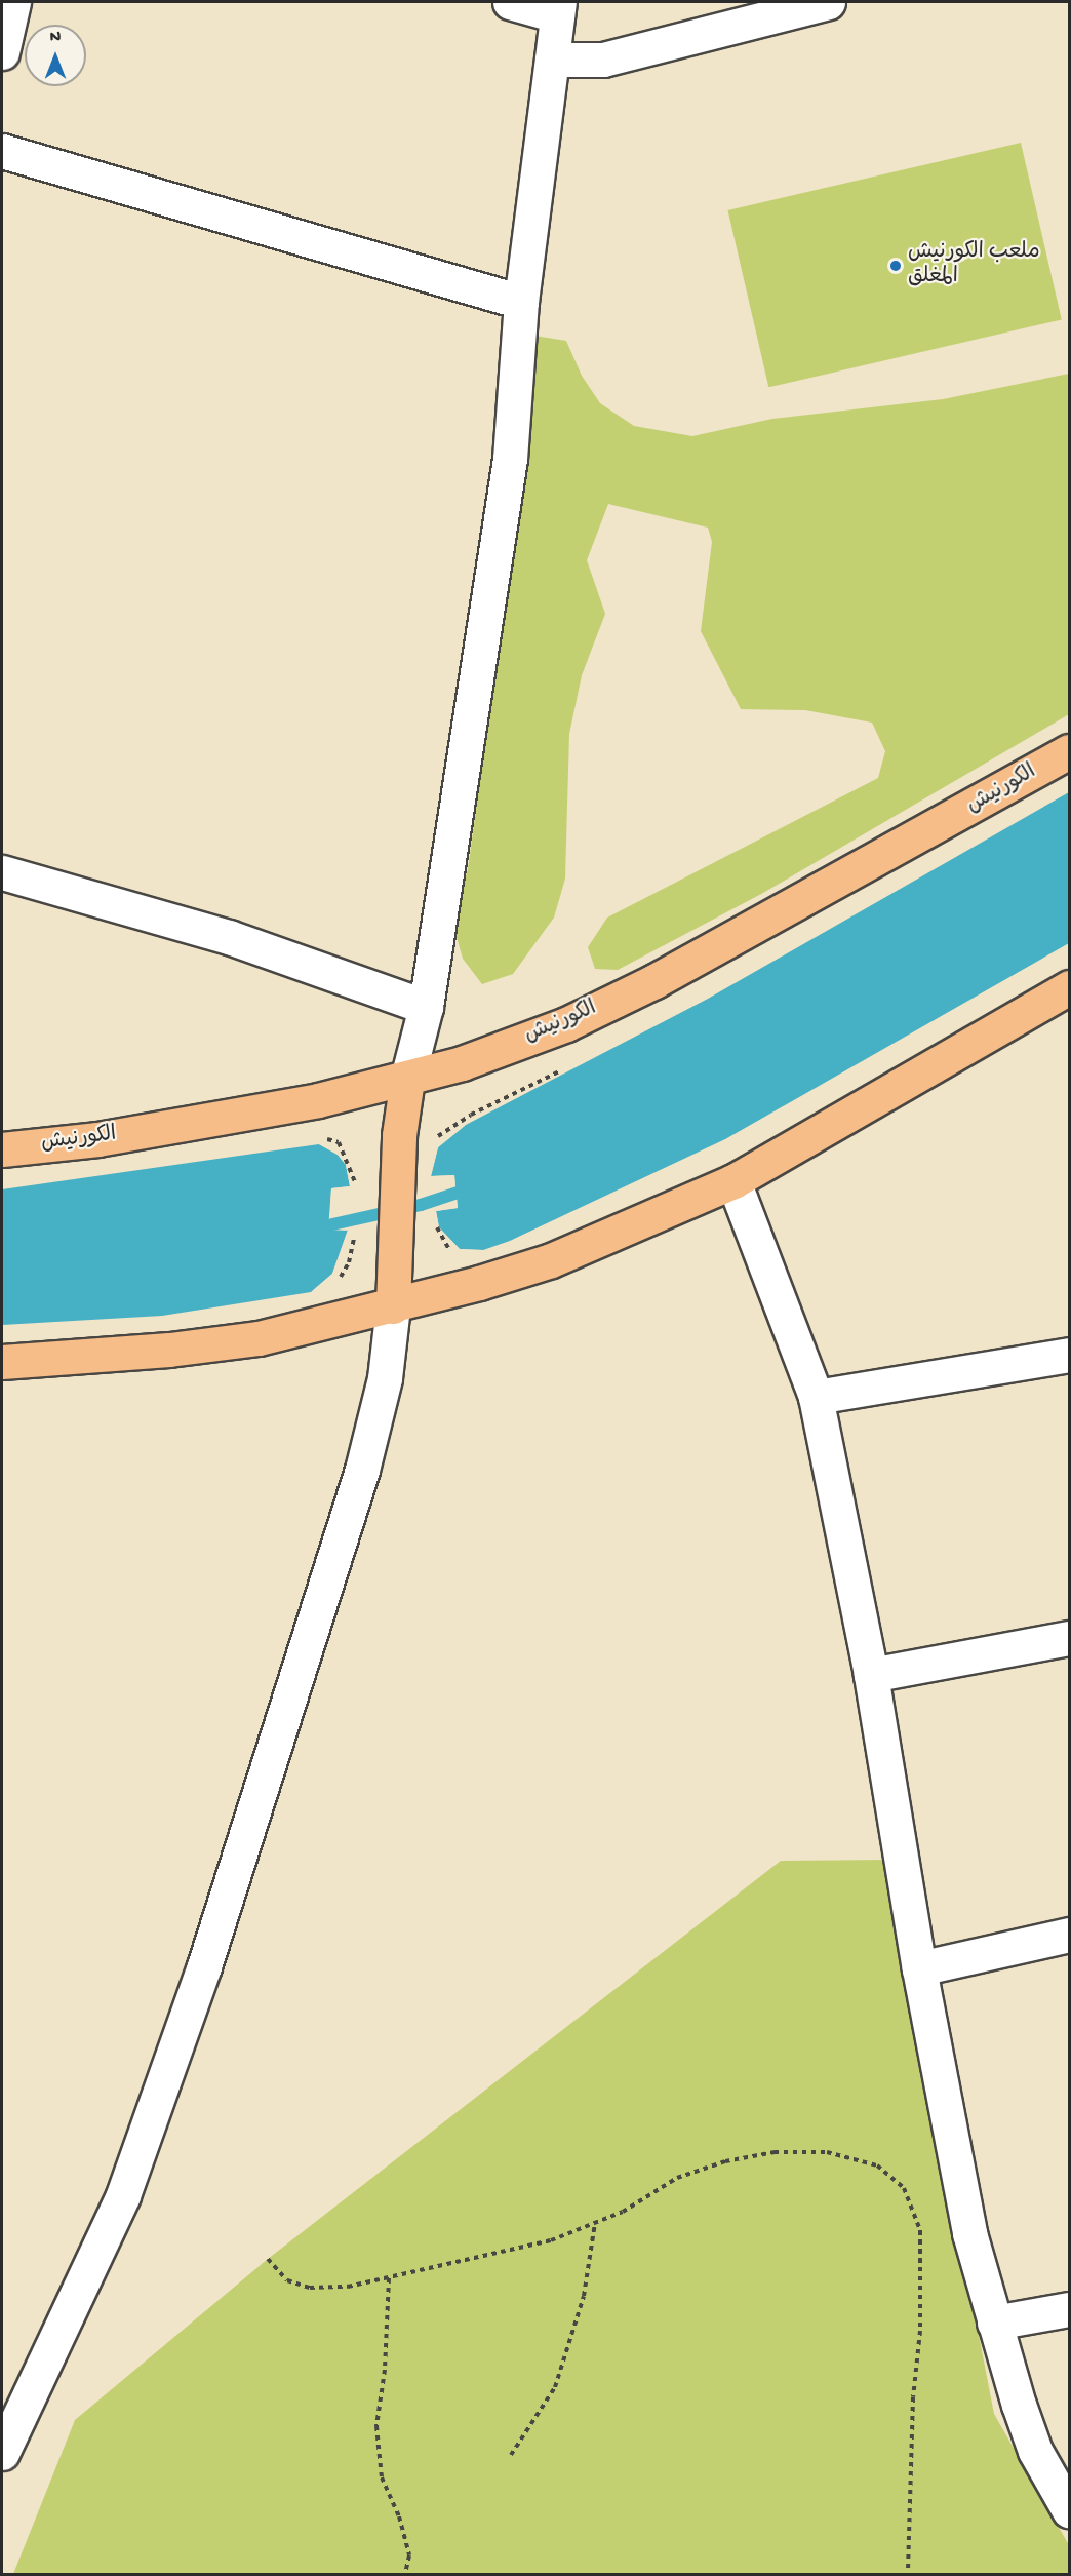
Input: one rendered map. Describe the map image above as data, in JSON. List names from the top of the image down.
{
  "streets": {
    "main road": ["الكورنيش"]
  },
  "places": ["ملعب الكورنيش المغلق"],
  "north": "top"
}
